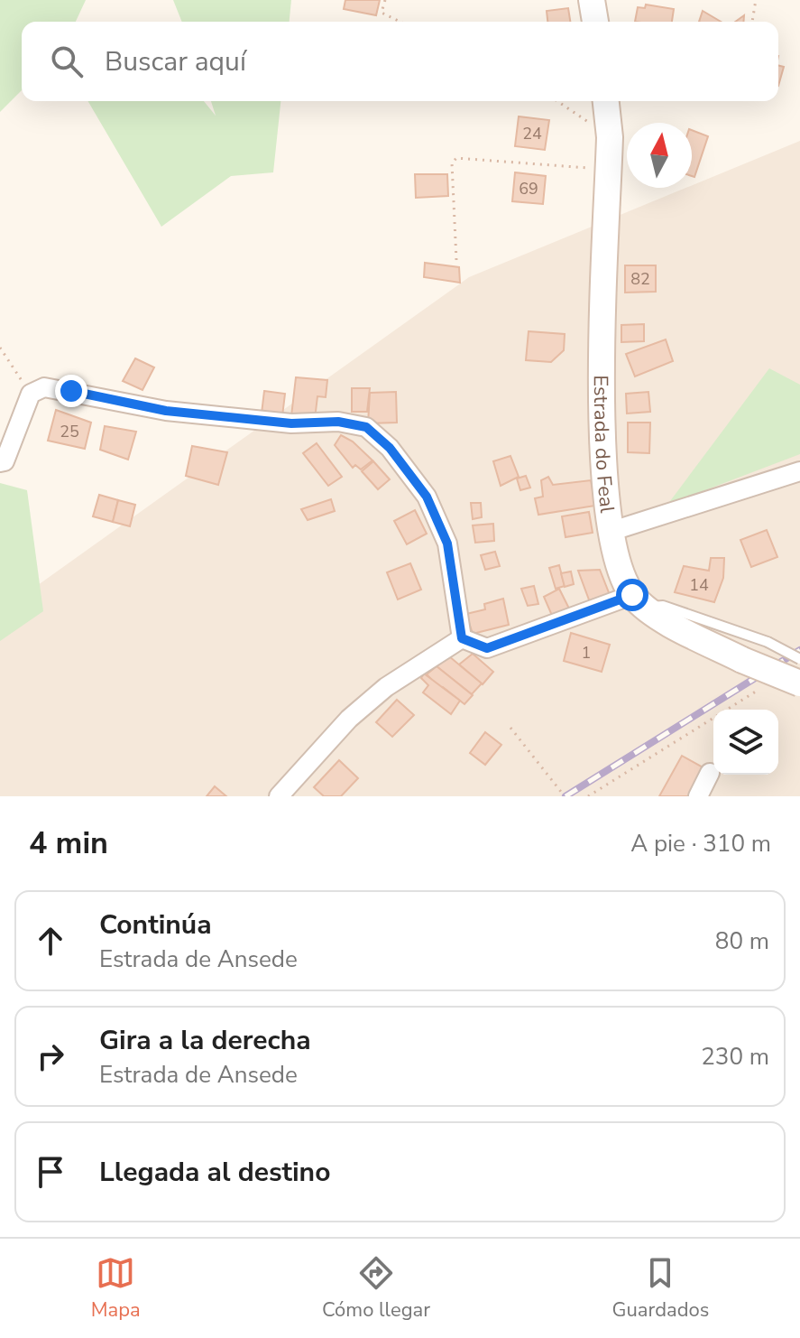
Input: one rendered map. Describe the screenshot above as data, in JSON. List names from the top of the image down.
{
  "streets": {
    "main road": ["Estrada do Feal"]
  },
  "house_numbers": [
    "24",
    "69",
    "82",
    "25",
    "14",
    "1"
  ],
  "north": "top",
  "page": {
    "search": "Buscar aquí",
    "heading": ["4 min", "A pie · 310 m"],
    "list": [
      ["Continúa", "Estrada de Ansede", "80 m"],
      ["Gira a la derecha", "Estrada de Ansede", "230 m"],
      "Llegada al destino"
    ],
    "nav": ["Mapa", "Cómo llegar", "Guardados"]
  }
}
